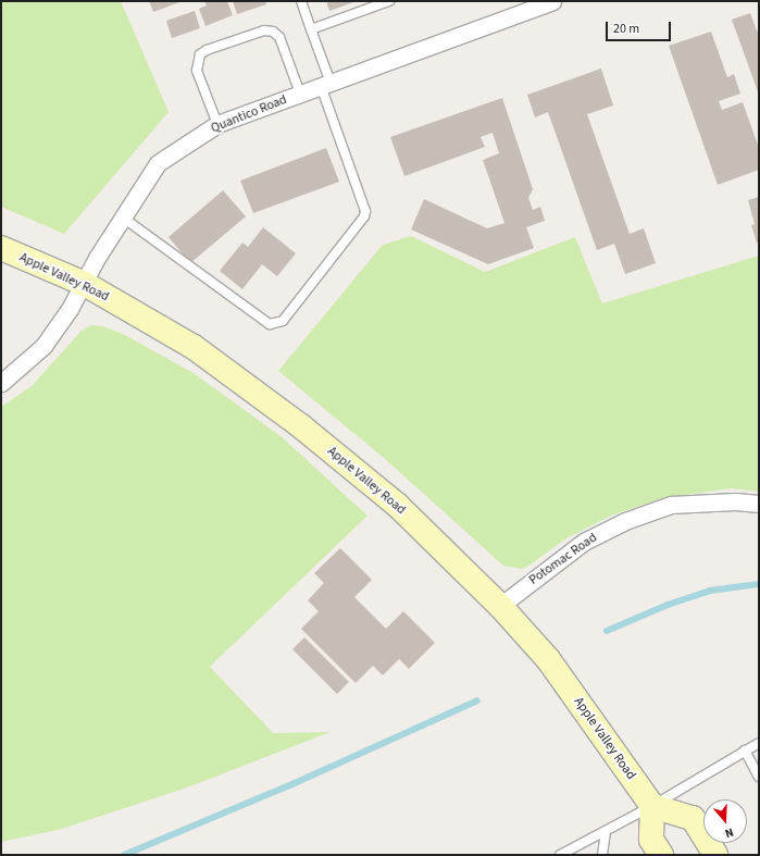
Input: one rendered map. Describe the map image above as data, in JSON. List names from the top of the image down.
{
  "streets": {
    "main road": ["Apple Valley Road"],
    "street": ["Quantico Road", "Potomac Road"]
  },
  "crossings": [
    ["Quantico Road", "Apple Valley Road"],
    ["Apple Valley Road", "Potomac Road"]
  ],
  "scale_bar": "20 m",
  "north": "bottom"
}
